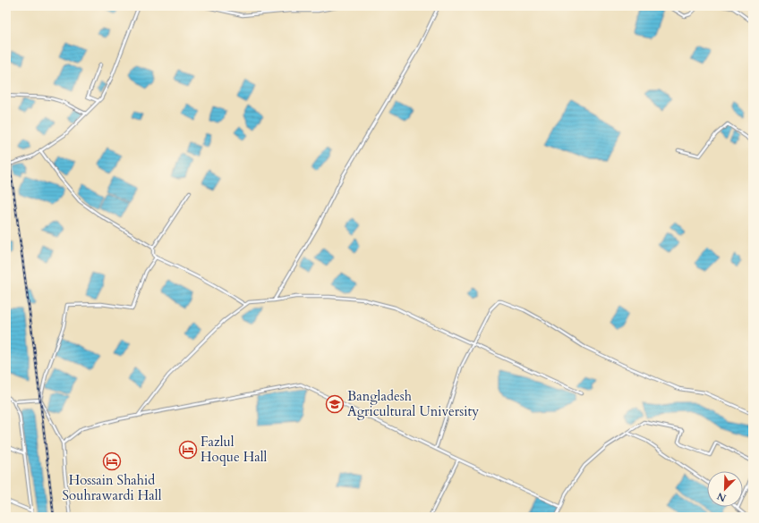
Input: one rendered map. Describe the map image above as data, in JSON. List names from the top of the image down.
{
  "places": {
    "school or university": ["Bangladesh Agricultural University"],
    "hotel": ["Fazlul Hoque Hall", "Hossain Shahid Souhrawardi Hall"]
  },
  "north": "bottom left"
}
